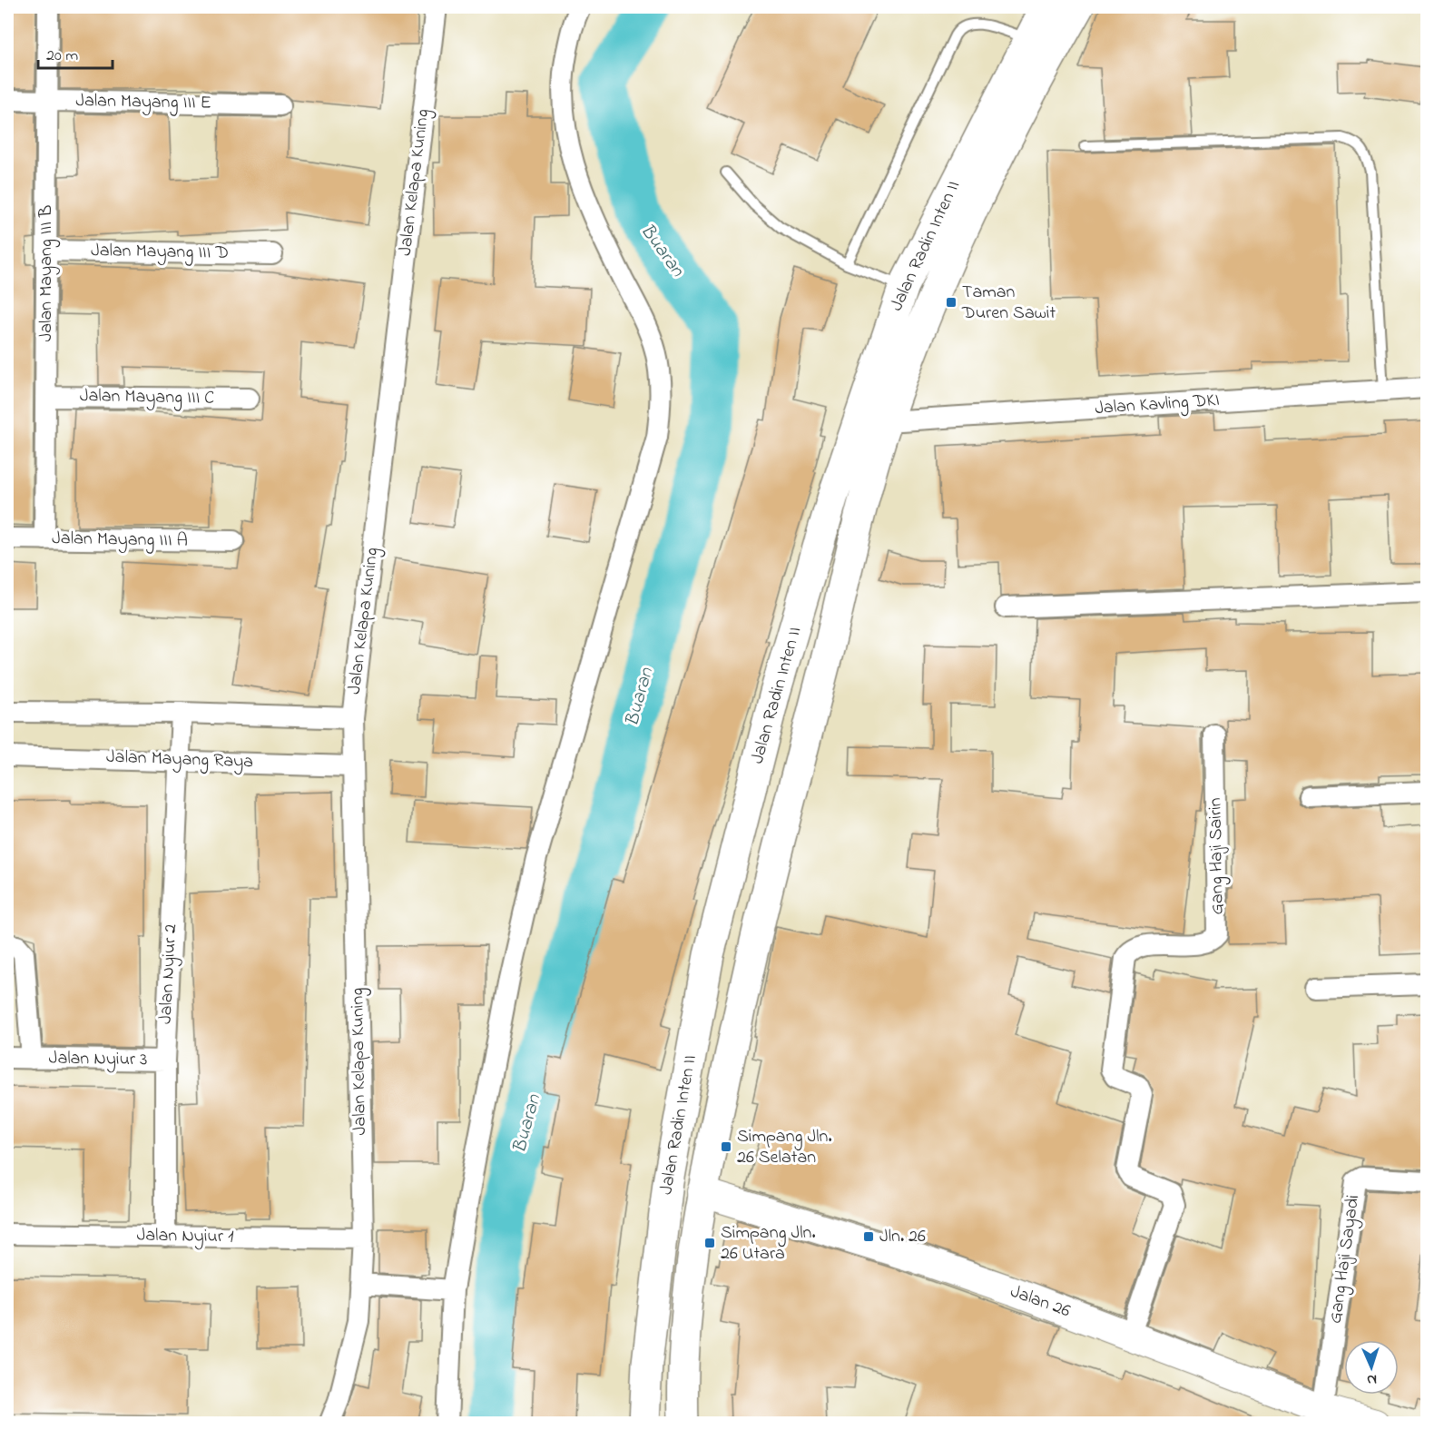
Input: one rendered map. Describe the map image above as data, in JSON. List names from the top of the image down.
{
  "streets": {
    "main road": ["Jalan Radin Inten II"],
    "street": [
      "Jalan Mayang III E",
      "Jalan Kelapa Kuning",
      "Jalan Mayang III D",
      "Jalan Mayang III B",
      "Jalan Mayang III C",
      "Jalan Kavling DKI",
      "Jalan Mayang III A",
      "Jalan Mayang Raya",
      "Gang Haji Sairin",
      "Jalan Nyiur 2",
      "Jalan Nyiur 3",
      "Jalan Nyiur 1",
      "Gang Haji Sayadi",
      "Jalan 26"
    ]
  },
  "crossings": [
    ["Jalan Mayang III E", "Jalan Mayang III B"],
    ["Jalan Kelapa Kuning", "Jalan Mayang Raya"],
    ["Jalan Kelapa Kuning", "Jalan Nyiur 1"],
    ["Jalan Radin Inten II", "Jalan Kavling DKI"],
    ["Jalan Radin Inten II", "Jalan 26"],
    ["Jalan Mayang III D", "Jalan Mayang III B"],
    ["Jalan Mayang III B", "Jalan Mayang III C"],
    ["Jalan Mayang III B", "Jalan Mayang III A"],
    ["Jalan Mayang Raya", "Jalan Nyiur 2"],
    ["Gang Haji Sairin", "Jalan 26"],
    ["Jalan Nyiur 2", "Jalan Nyiur 3"],
    ["Jalan Nyiur 2", "Jalan Nyiur 1"],
    ["Gang Haji Sayadi", "Jalan 26"]
  ],
  "water": ["Buaran"],
  "places": {
    "transit": [
      "Taman Duren Sawit",
      "Simpang Jln. 26 Selatan",
      "Jln. 26",
      "Simpang Jln. 26 Utara"
    ]
  },
  "scale_bar": "20 m",
  "north": "bottom"
}
